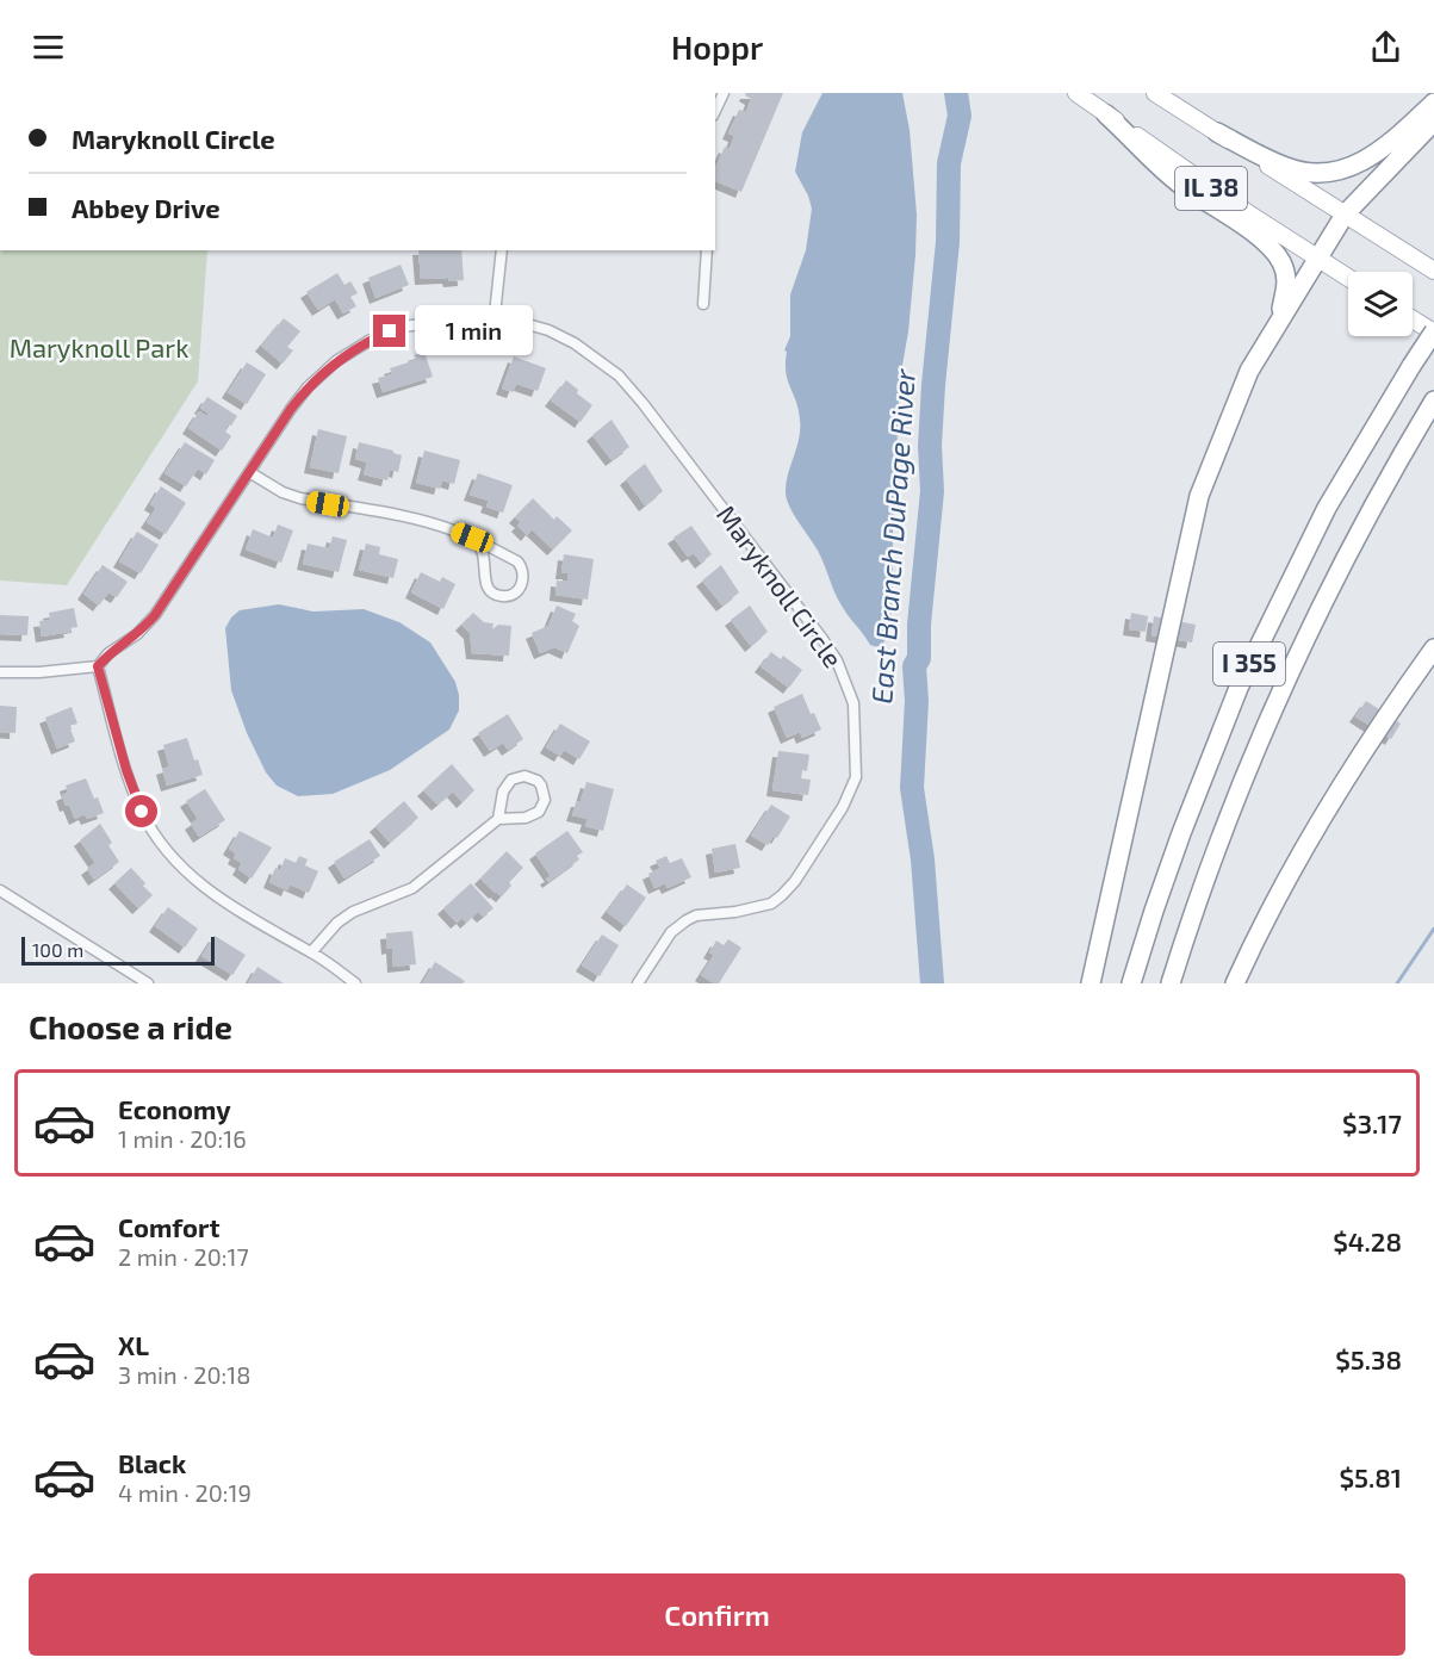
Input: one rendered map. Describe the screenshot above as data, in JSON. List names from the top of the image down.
{
  "streets": {
    "highway": ["I 355"],
    "main road": ["IL 38"],
    "street": ["Maryknoll Circle"]
  },
  "water": ["East Branch DuPage River"],
  "parks": ["Maryknoll Park"],
  "scale_bar": "100 m",
  "page": {
    "header": "Hoppr",
    "banner": ["Maryknoll Circle", "Abbey Drive"],
    "bubble": "1 min",
    "scale": "100 m",
    "heading": "Choose a ride",
    "list": [
      {
        "name": "Economy",
        "note": "1 min · 20:16",
        "value": "$3.17"
      },
      {
        "name": "Comfort",
        "note": "2 min · 20:17",
        "value": "$4.28"
      },
      {
        "name": "XL",
        "note": "3 min · 20:18",
        "value": "$5.38"
      },
      {
        "name": "Black",
        "note": "4 min · 20:19",
        "value": "$5.81"
      }
    ],
    "buttons": "Confirm"
  }
}
